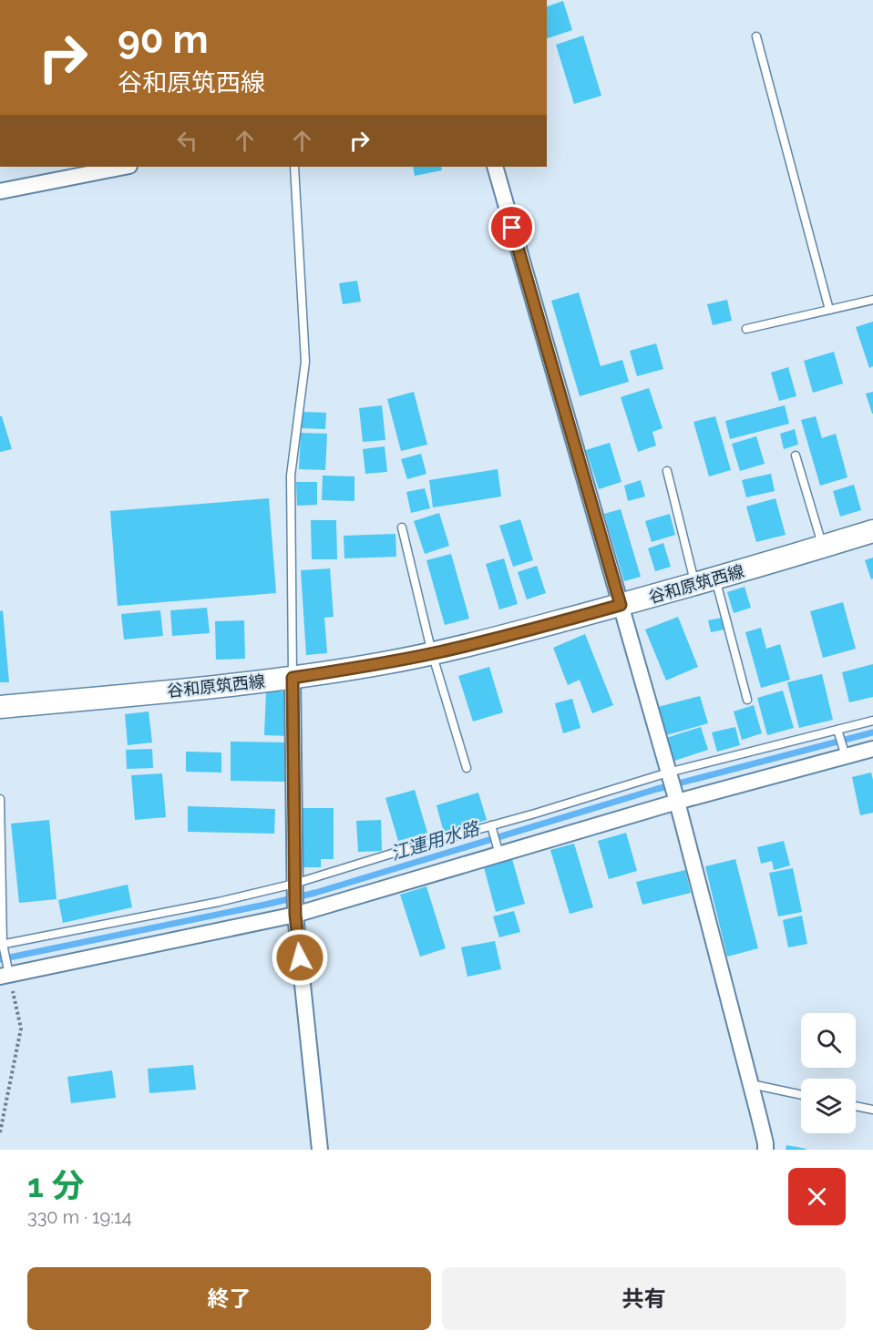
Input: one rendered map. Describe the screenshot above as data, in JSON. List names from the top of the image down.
{
  "streets": {
    "main road": ["谷和原筑西線"]
  },
  "water": ["江連用水路"],
  "page": {
    "turn": ["90 m", "谷和原筑西線"],
    "heading": ["1 分", "330 m · 19:14"],
    "buttons": ["終了", "共有"]
  }
}
